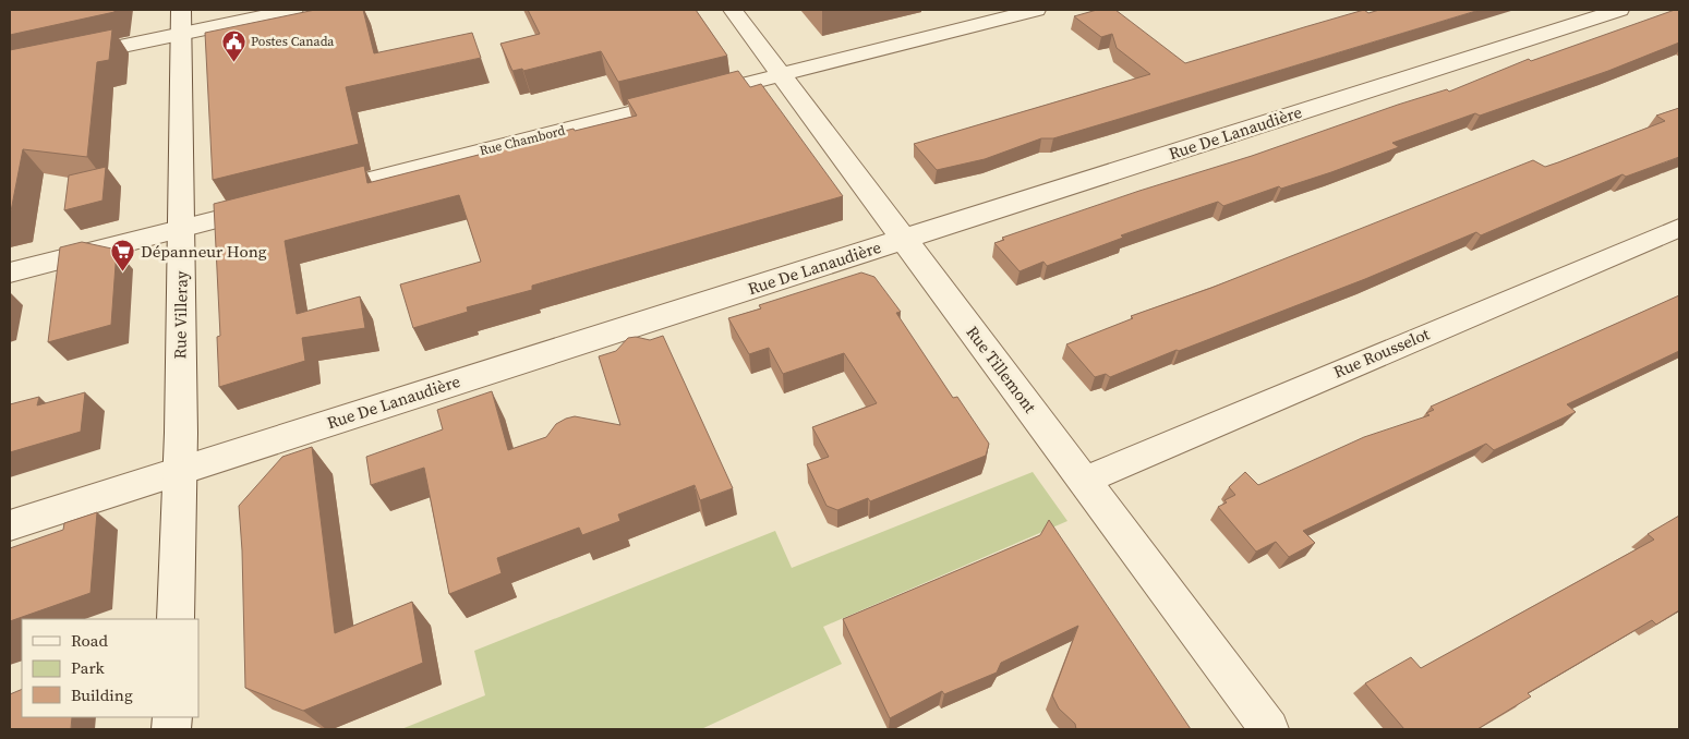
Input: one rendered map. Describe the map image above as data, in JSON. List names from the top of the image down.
{
  "streets": {
    "street": [
      "Rue De Lanaudière",
      "Rue Chambord",
      "Rue Villeray",
      "Rue Rousselot",
      "Rue Tillemont"
    ]
  },
  "crossings": [
    ["Rue De Lanaudière", "Rue Villeray"],
    ["Rue De Lanaudière", "Rue Tillemont"],
    ["Rue Chambord", "Rue Tillemont"],
    ["Rue Rousselot", "Rue Tillemont"]
  ],
  "places": {
    "public building": ["Postes Canada"],
    "supermarket": ["Dépanneur Hong"]
  },
  "legend": ["Road", "Park", "Building"]
}
